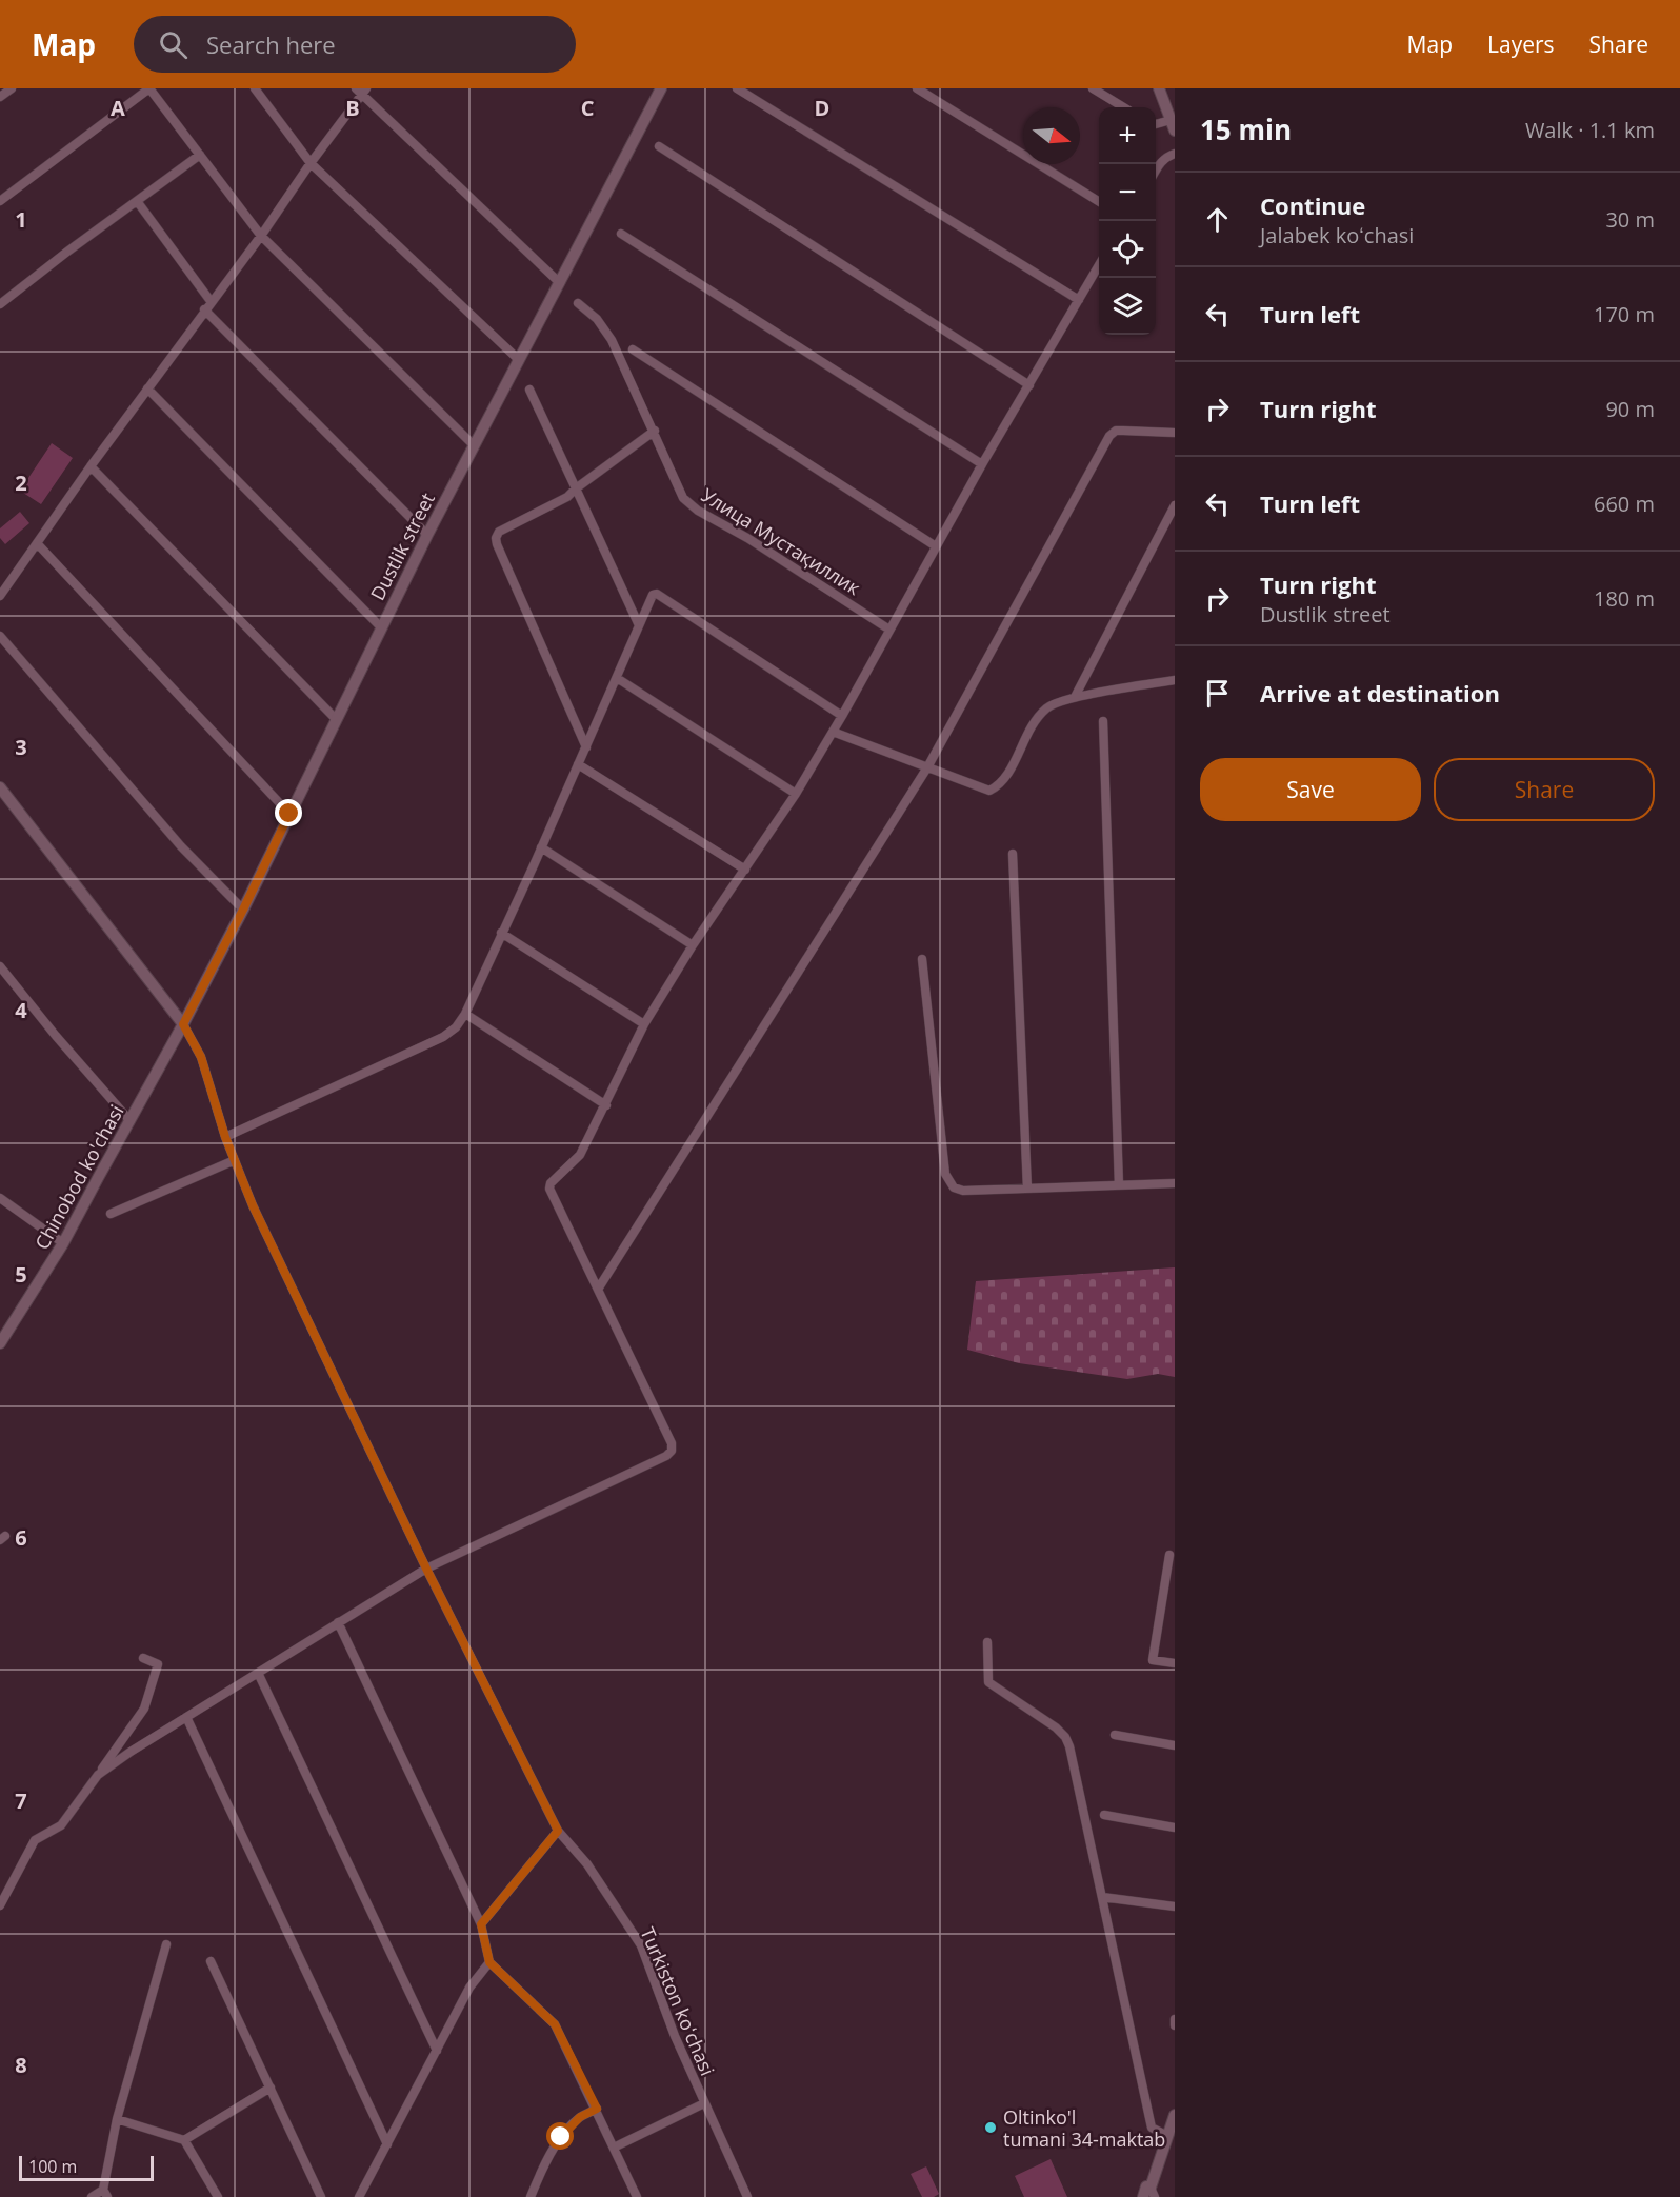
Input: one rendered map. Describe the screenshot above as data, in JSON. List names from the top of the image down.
{
  "streets": {
    "street": [
      "Улица Мустақиллик",
      "Dustlik street",
      "Chinobod ko'chasi",
      "Turkiston koʻchasi"
    ]
  },
  "crossings": [
    ["Dustlik street", "Chinobod ko'chasi"],
    ["Dustlik street", "Turkiston koʻchasi"],
    ["Chinobod ko'chasi", "Turkiston koʻchasi"]
  ],
  "places": ["Oltinko'l tumani 34-maktab"],
  "scale_bar": "100 m",
  "north": "right",
  "page": {
    "header": "Map",
    "search": "Search here",
    "nav": ["Map", "Layers", "Share"],
    "heading": ["15 min", "Walk · 1.1 km"],
    "map_buttons": ["+", "−"],
    "list": [
      ["Continue", "Jalabek koʻchasi", "30 m"],
      ["Turn left", "170 m"],
      ["Turn right", "90 m"],
      ["Turn left", "660 m"],
      ["Turn right", "Dustlik street", "180 m"],
      "Arrive at destination"
    ],
    "buttons": ["Save", "Share"],
    "scale": "100 m"
  },
  "grid": {
    "columns": [
      "A",
      "B",
      "C",
      "D"
    ],
    "rows": [
      "1",
      "2",
      "3",
      "4",
      "5",
      "6",
      "7",
      "8"
    ]
  }
}
